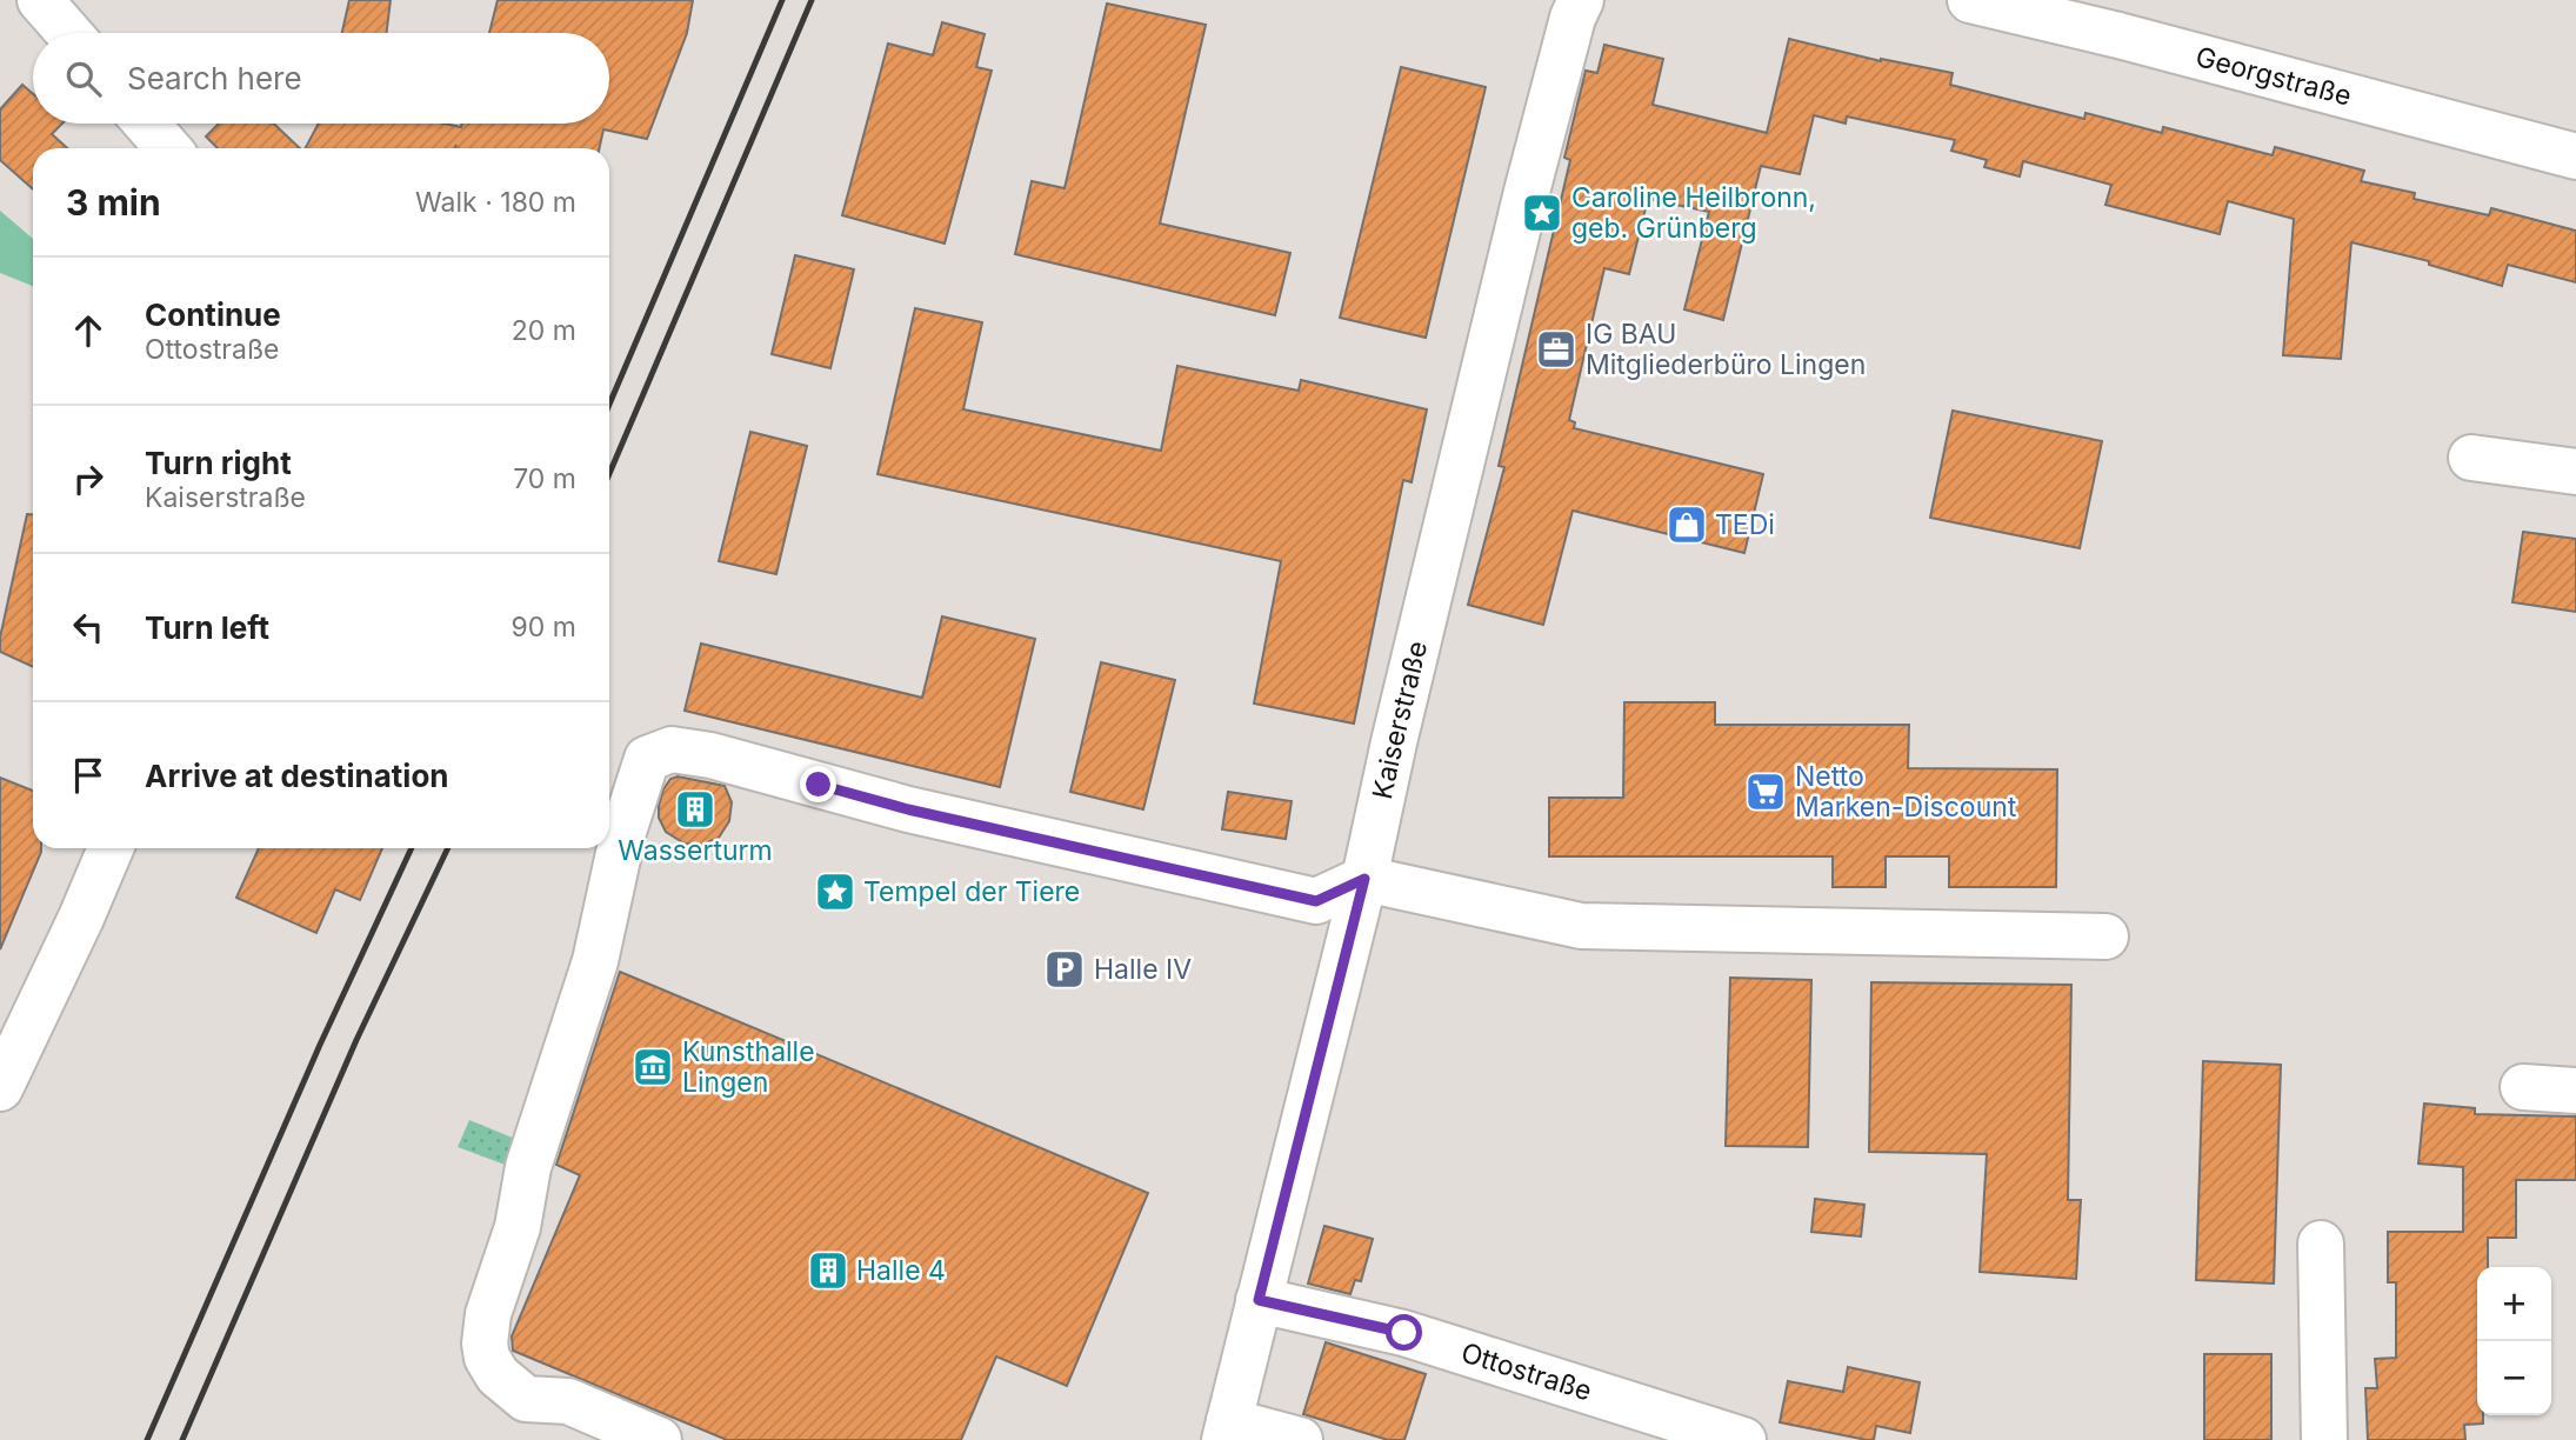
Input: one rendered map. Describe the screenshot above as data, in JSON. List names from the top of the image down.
{
  "streets": {
    "main road": ["Georgstraße", "Kaiserstraße", "Ottostraße"]
  },
  "crossings": [
    ["Kaiserstraße", "Ottostraße"]
  ],
  "places": {
    "place": ["Caroline Heilbronn, geb. Grünberg", "Tempel der Tiere"],
    "office": ["IG BAU Mitgliederbüro Lingen"],
    "shop": ["TEDi"],
    "supermarket": ["Netto Marken-Discount"],
    "building": ["Wasserturm", "Halle 4"],
    "parking": ["Halle IV"],
    "museum": ["Kunsthalle Lingen"]
  },
  "page": {
    "search": "Search here",
    "heading": ["3 min", "Walk · 180 m"],
    "list": [
      ["Continue", "Ottostraße", "20 m"],
      ["Turn right", "Kaiserstraße", "70 m"],
      ["Turn left", "90 m"],
      "Arrive at destination"
    ],
    "map_buttons": ["+", "−"]
  }
}
